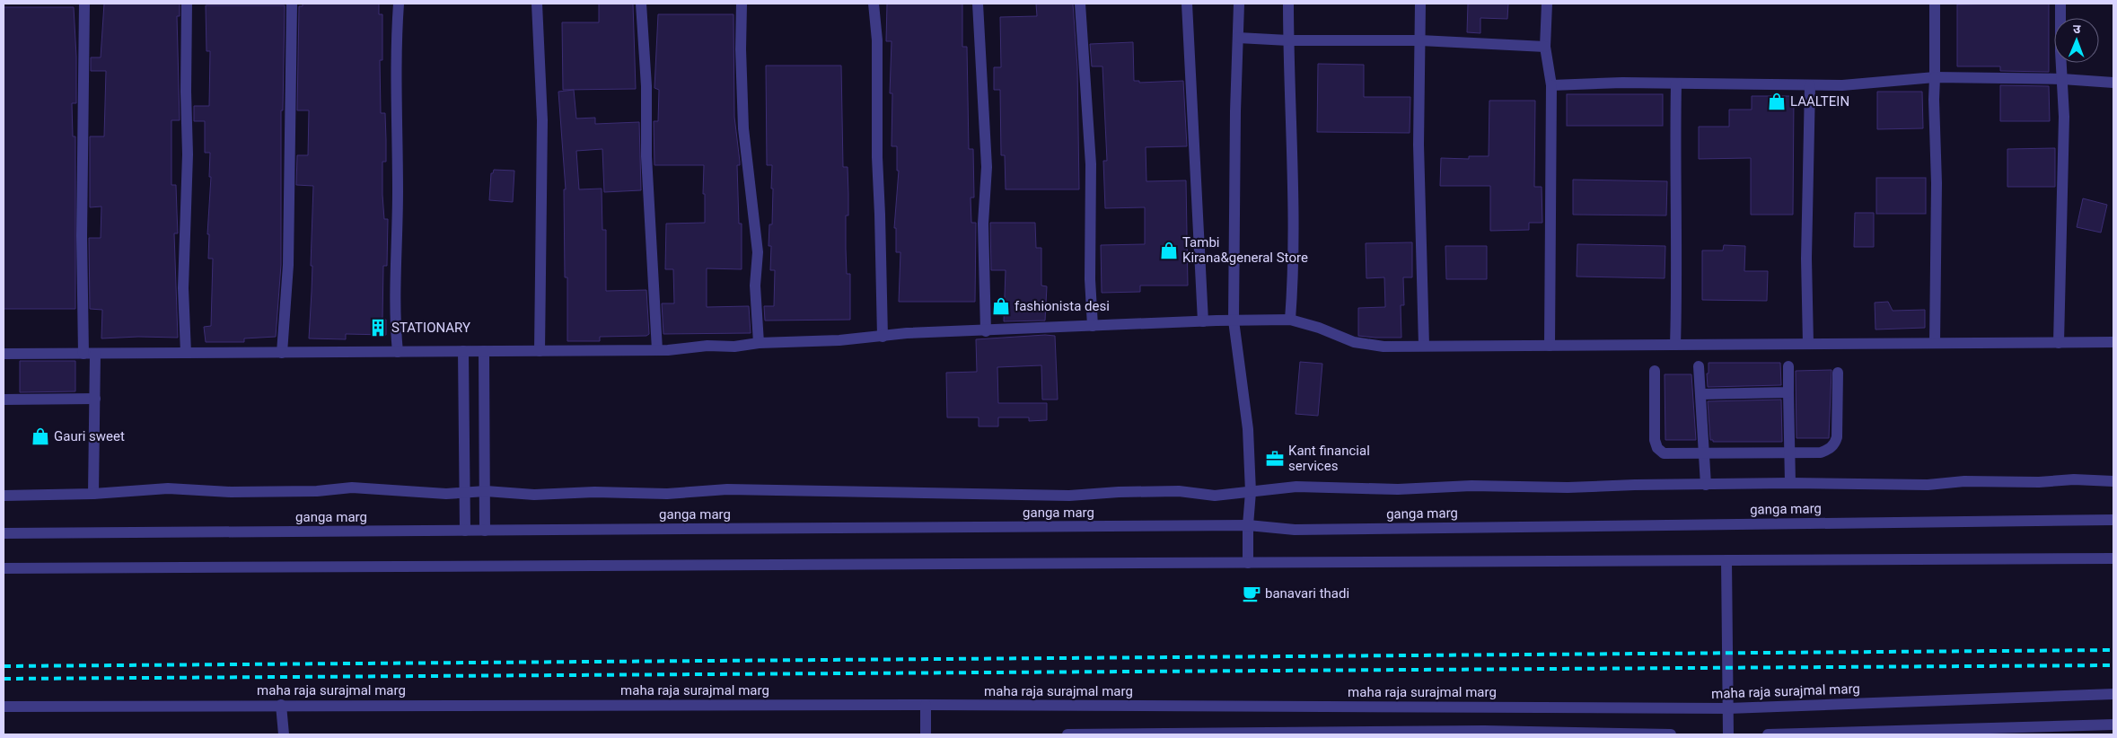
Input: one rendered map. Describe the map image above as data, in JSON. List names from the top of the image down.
{
  "streets": {
    "street": ["ganga marg", "maha raja surajmal marg"]
  },
  "places": {
    "shop": [
      "LAALTEIN",
      "Tambi Kirana&general Store",
      "fashionista desi",
      "Gauri sweet"
    ],
    "building": ["STATIONARY"],
    "office": ["Kant financial services"],
    "cafe": ["banavari thadi"]
  },
  "north": "top"
}
